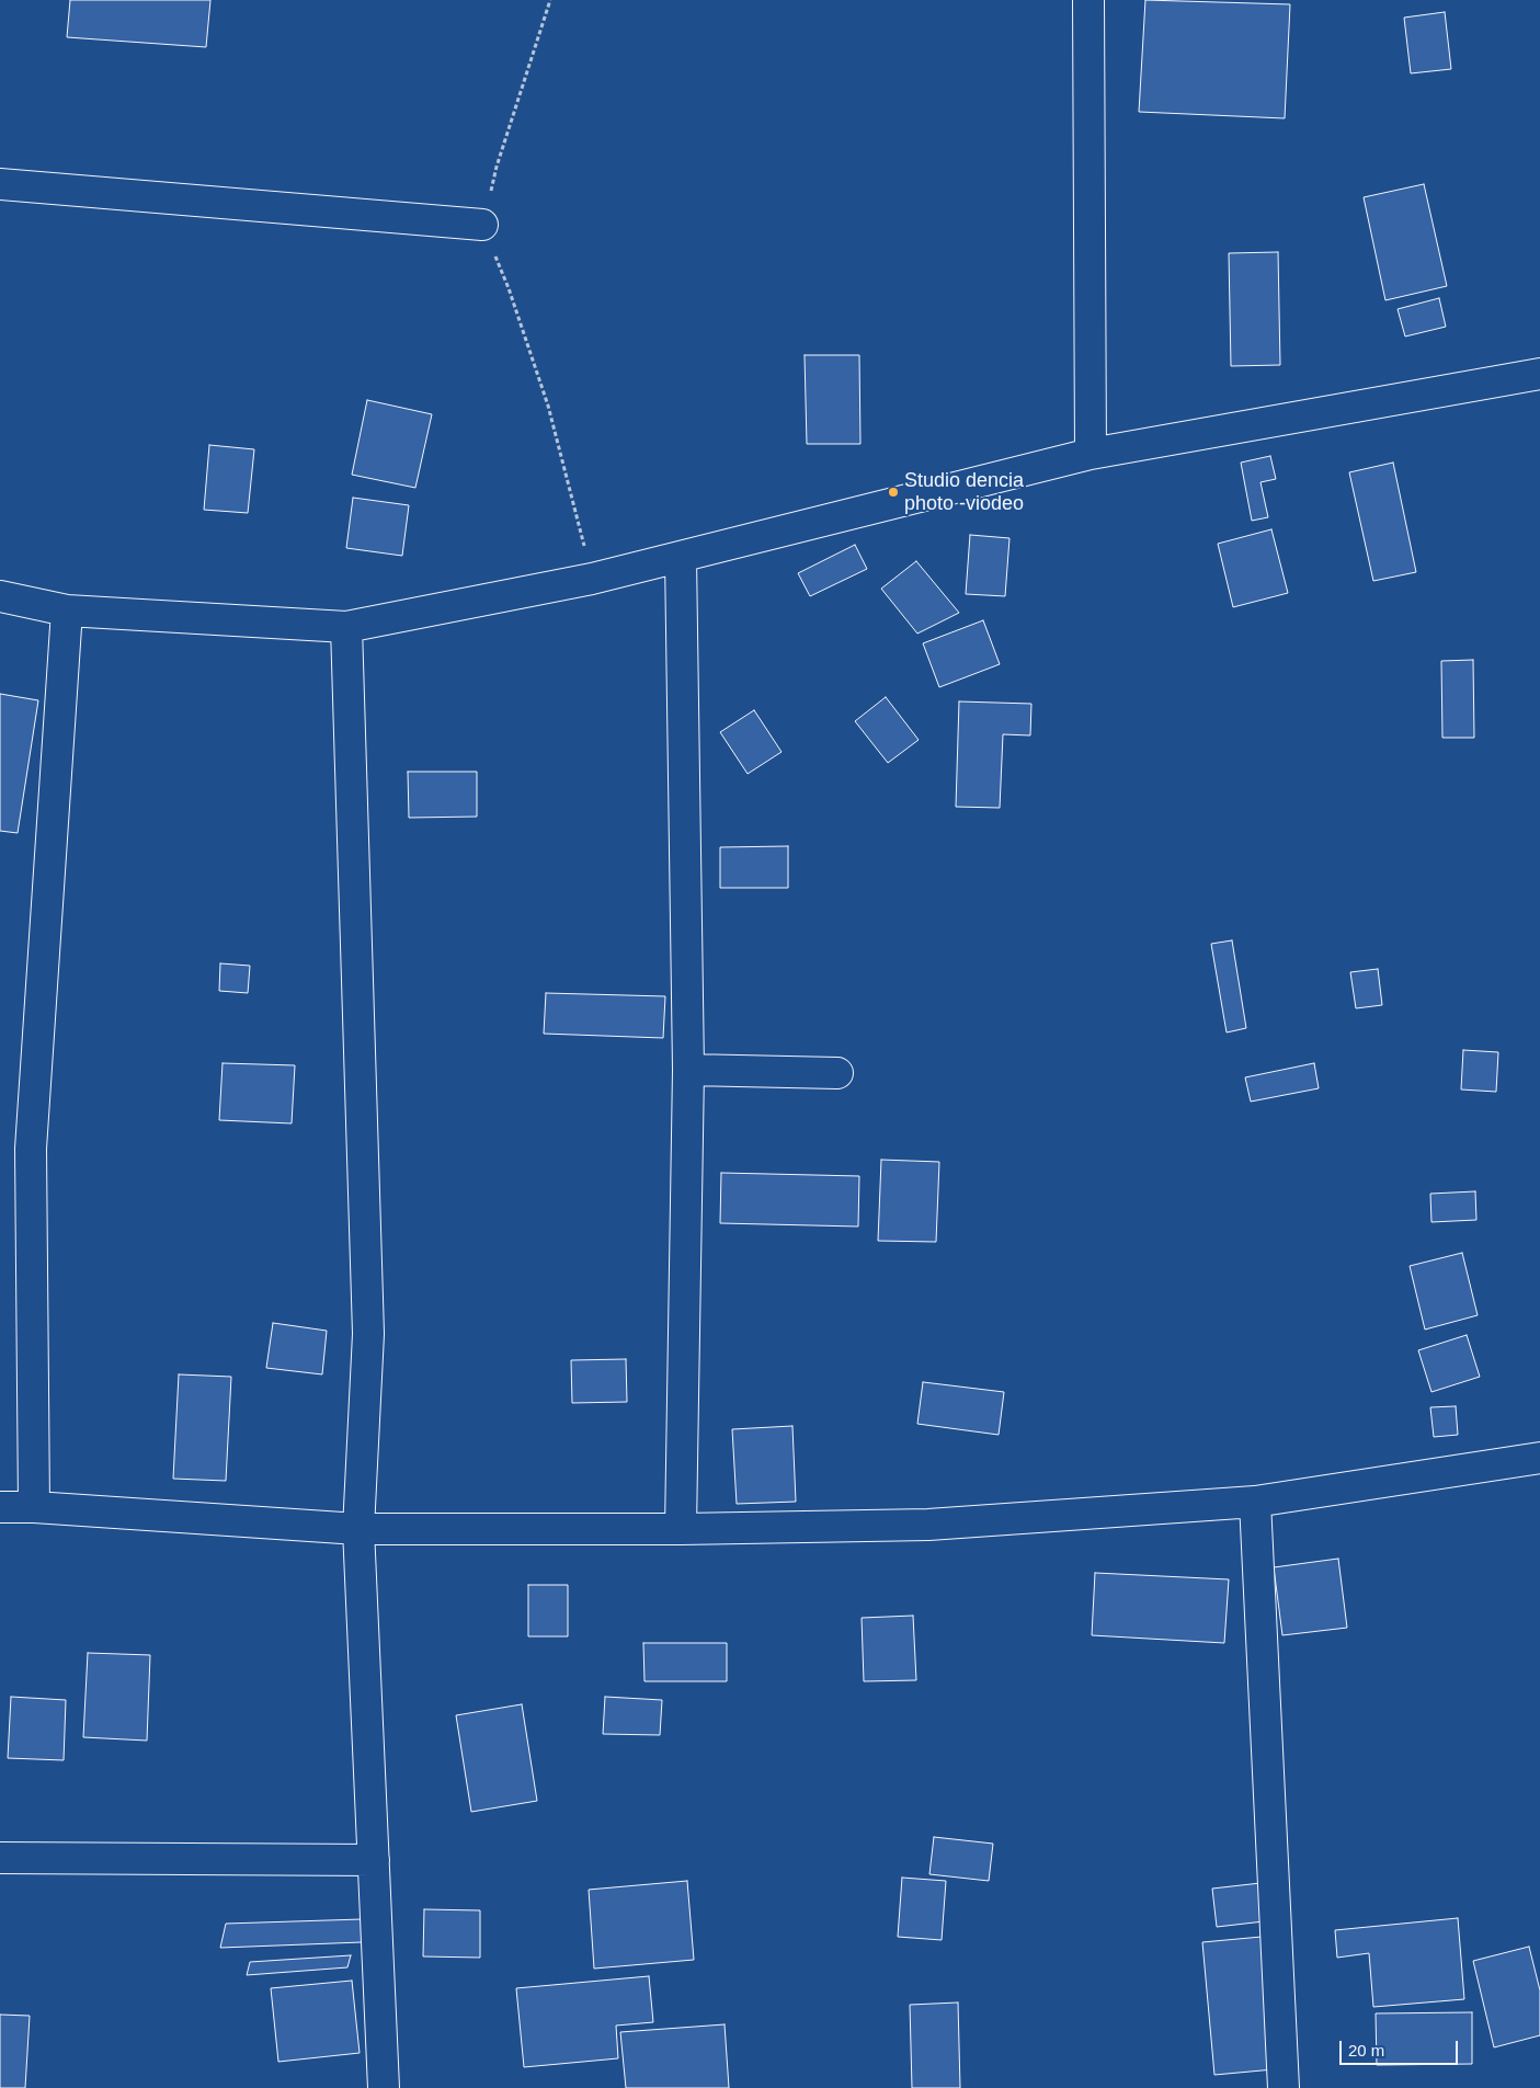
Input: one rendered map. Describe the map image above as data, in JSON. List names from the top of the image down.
{
  "places": ["Studio dencia photo -viodeo"],
  "scale_bar": "20 m"
}
